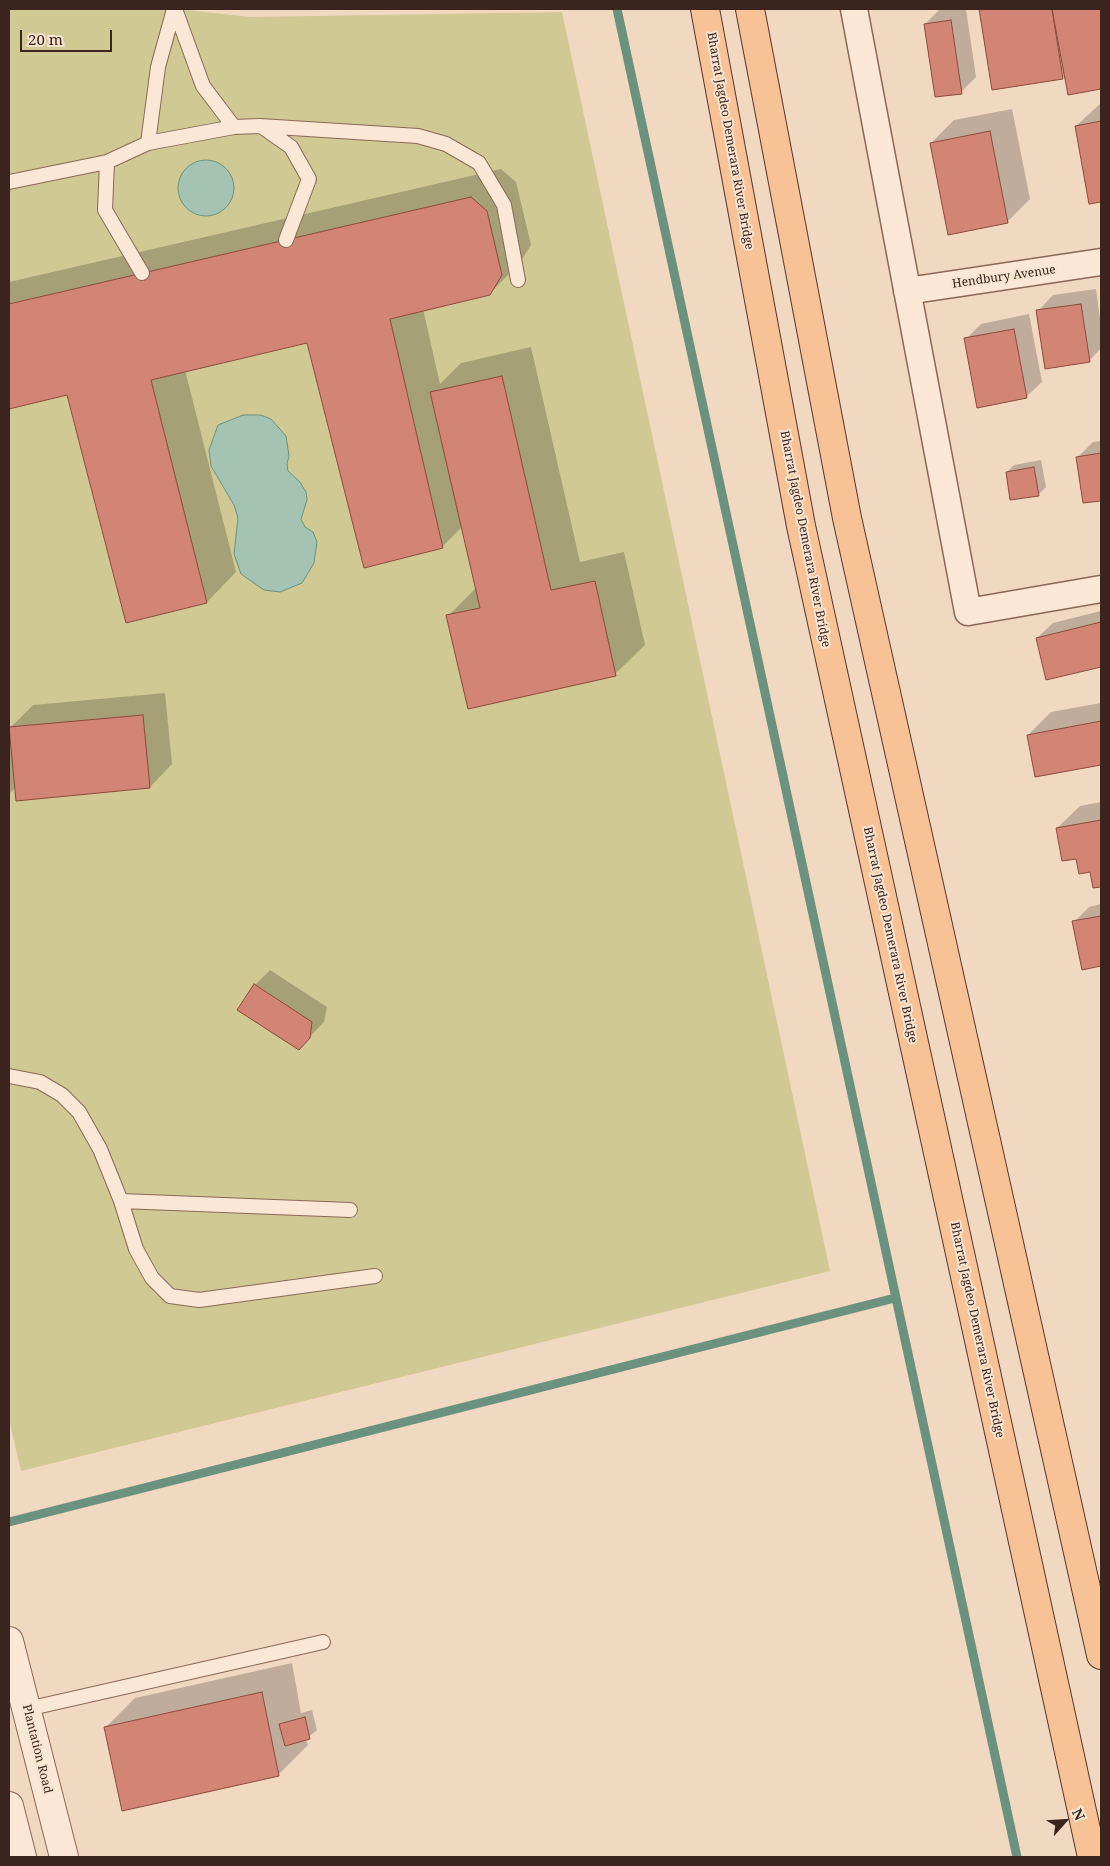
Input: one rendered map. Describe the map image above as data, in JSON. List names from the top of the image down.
{
  "streets": {
    "main road": ["Bharrat Jagdeo Demerara River Bridge"],
    "street": ["Hendbury Avenue", "Plantation Road"]
  },
  "scale_bar": "20 m",
  "north": "top right"
}
